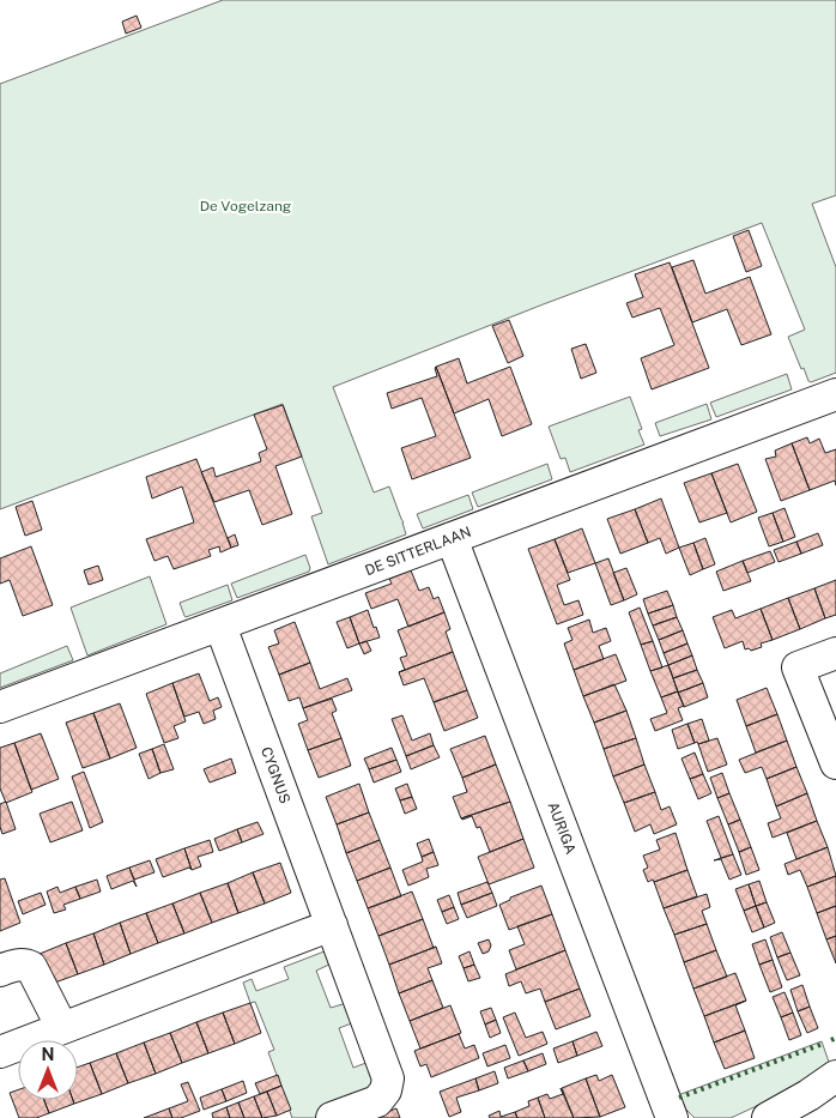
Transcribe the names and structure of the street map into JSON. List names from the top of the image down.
{
  "streets": {
    "street": ["DE SITTERLAAN", "CYGNUS", "AURIGA"]
  },
  "crossings": [
    ["DE SITTERLAAN", "CYGNUS"],
    ["DE SITTERLAAN", "AURIGA"]
  ],
  "parks": ["De Vogelzang"],
  "north": "top"
}
